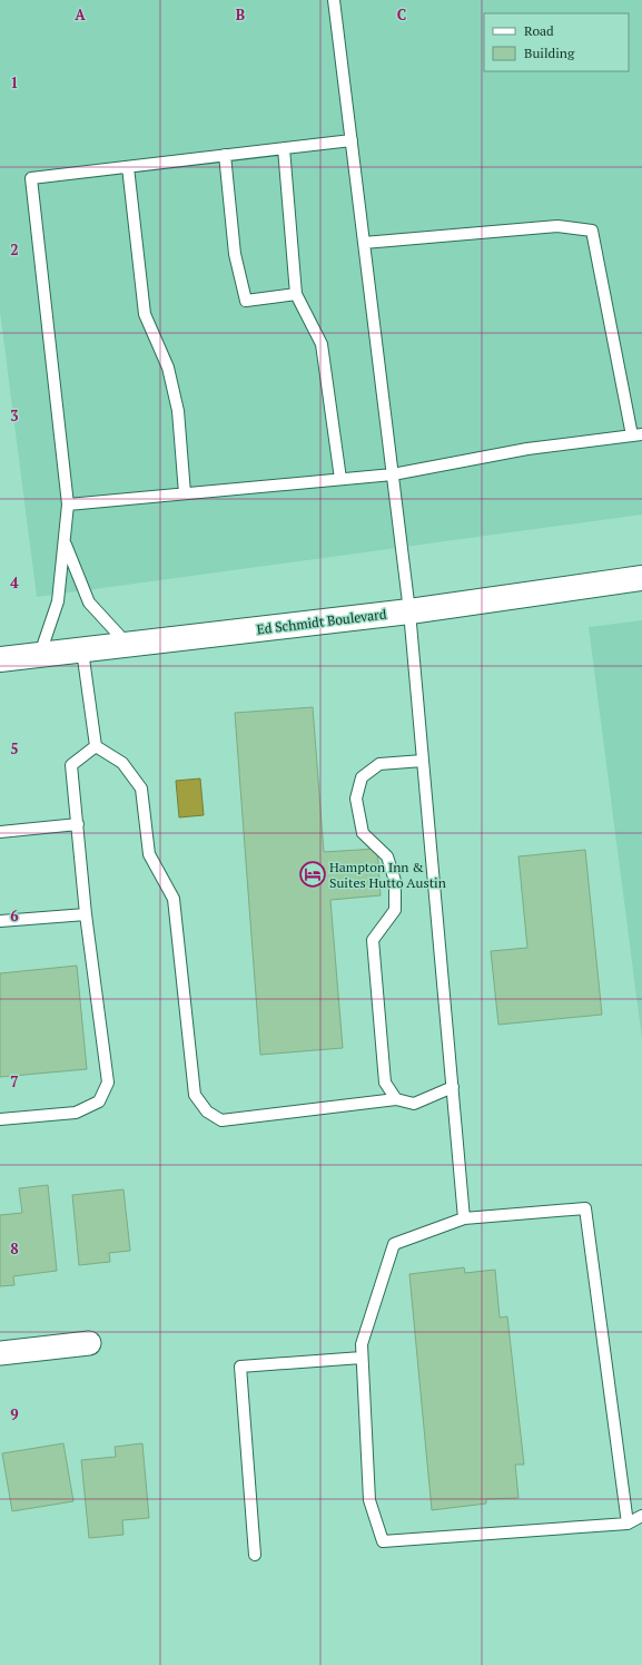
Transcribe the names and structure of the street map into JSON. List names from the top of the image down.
{
  "streets": {
    "street": ["Ed Schmidt Boulevard"]
  },
  "places": {
    "hotel": ["Hampton Inn & Suites Hutto Austin"]
  },
  "legend": ["Road", "Building"],
  "grid": {
    "columns": ["A", "B", "C"],
    "rows": [
      "1",
      "2",
      "3",
      "4",
      "5",
      "6",
      "7",
      "8",
      "9"
    ]
  }
}
